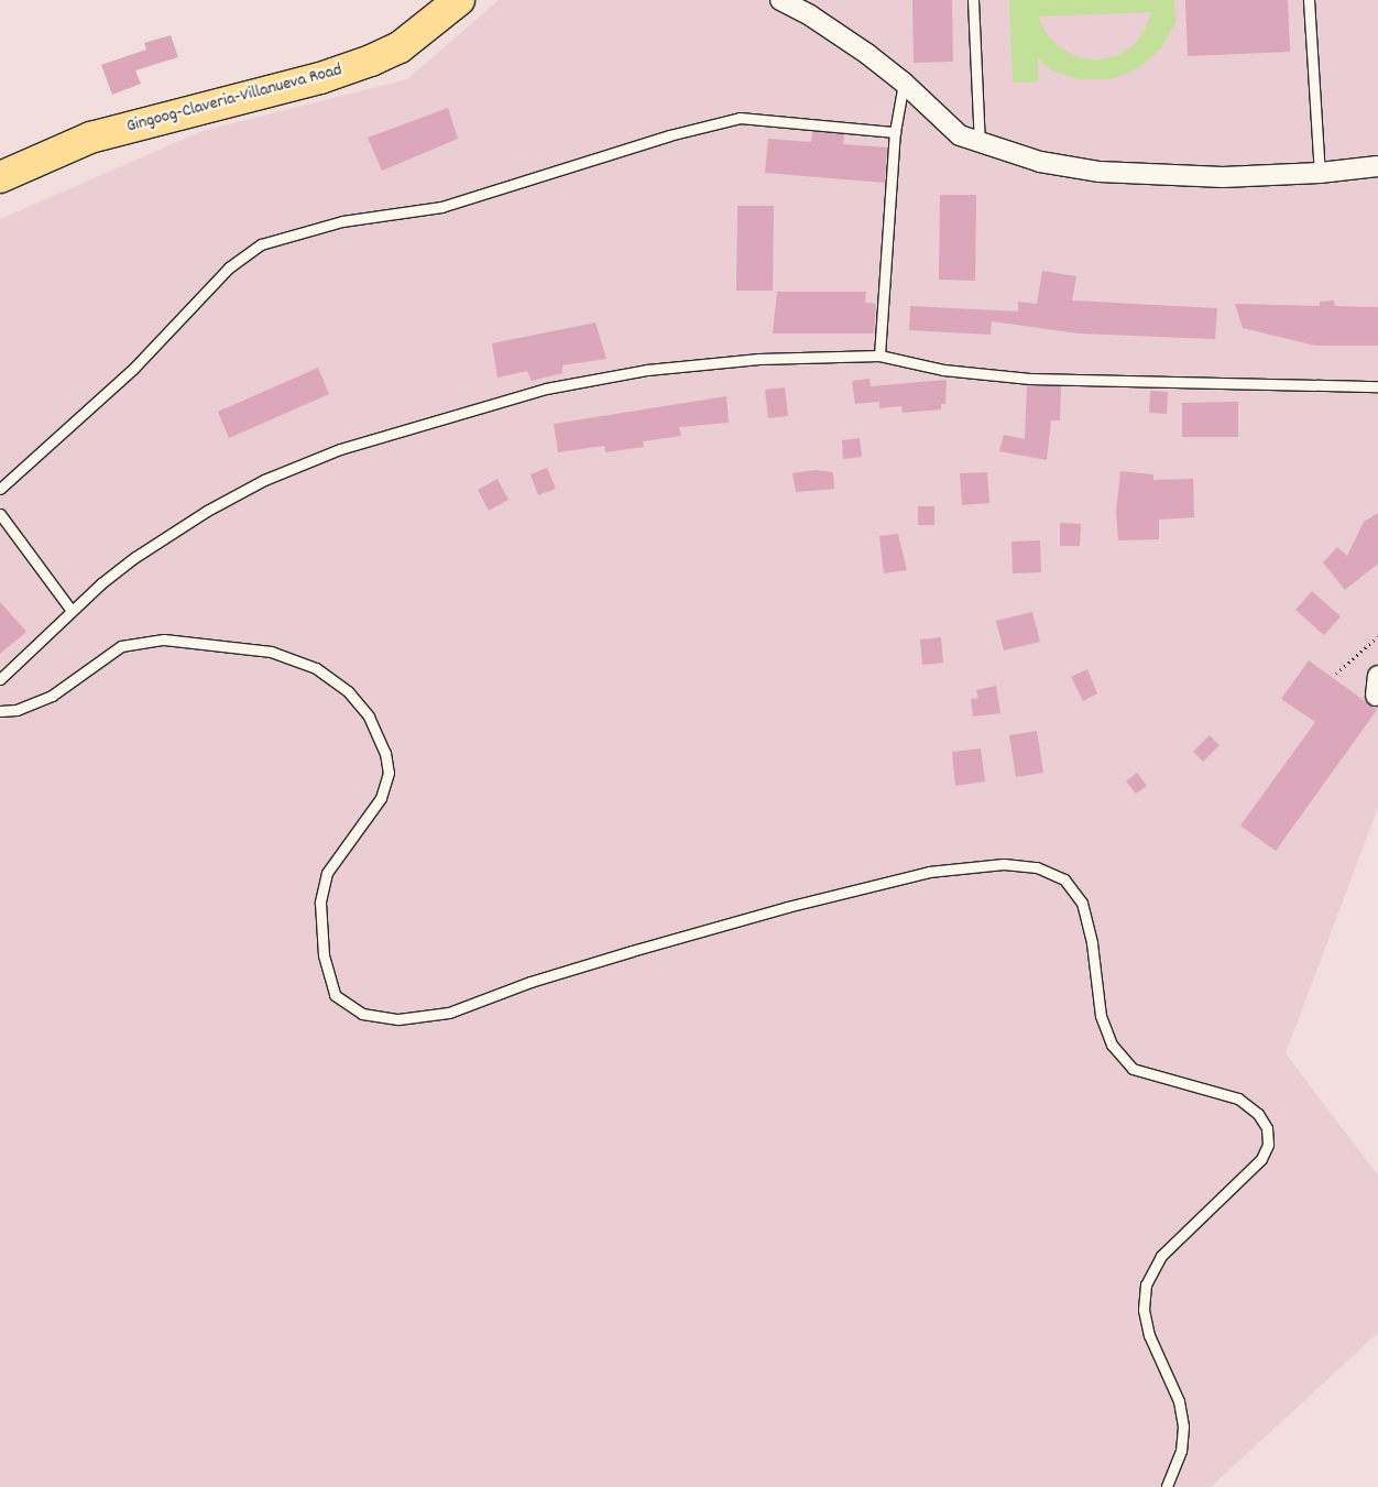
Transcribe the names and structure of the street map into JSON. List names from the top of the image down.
{
  "streets": {
    "main road": ["Gingoog-Claveria-Villanueva Road"]
  }
}
